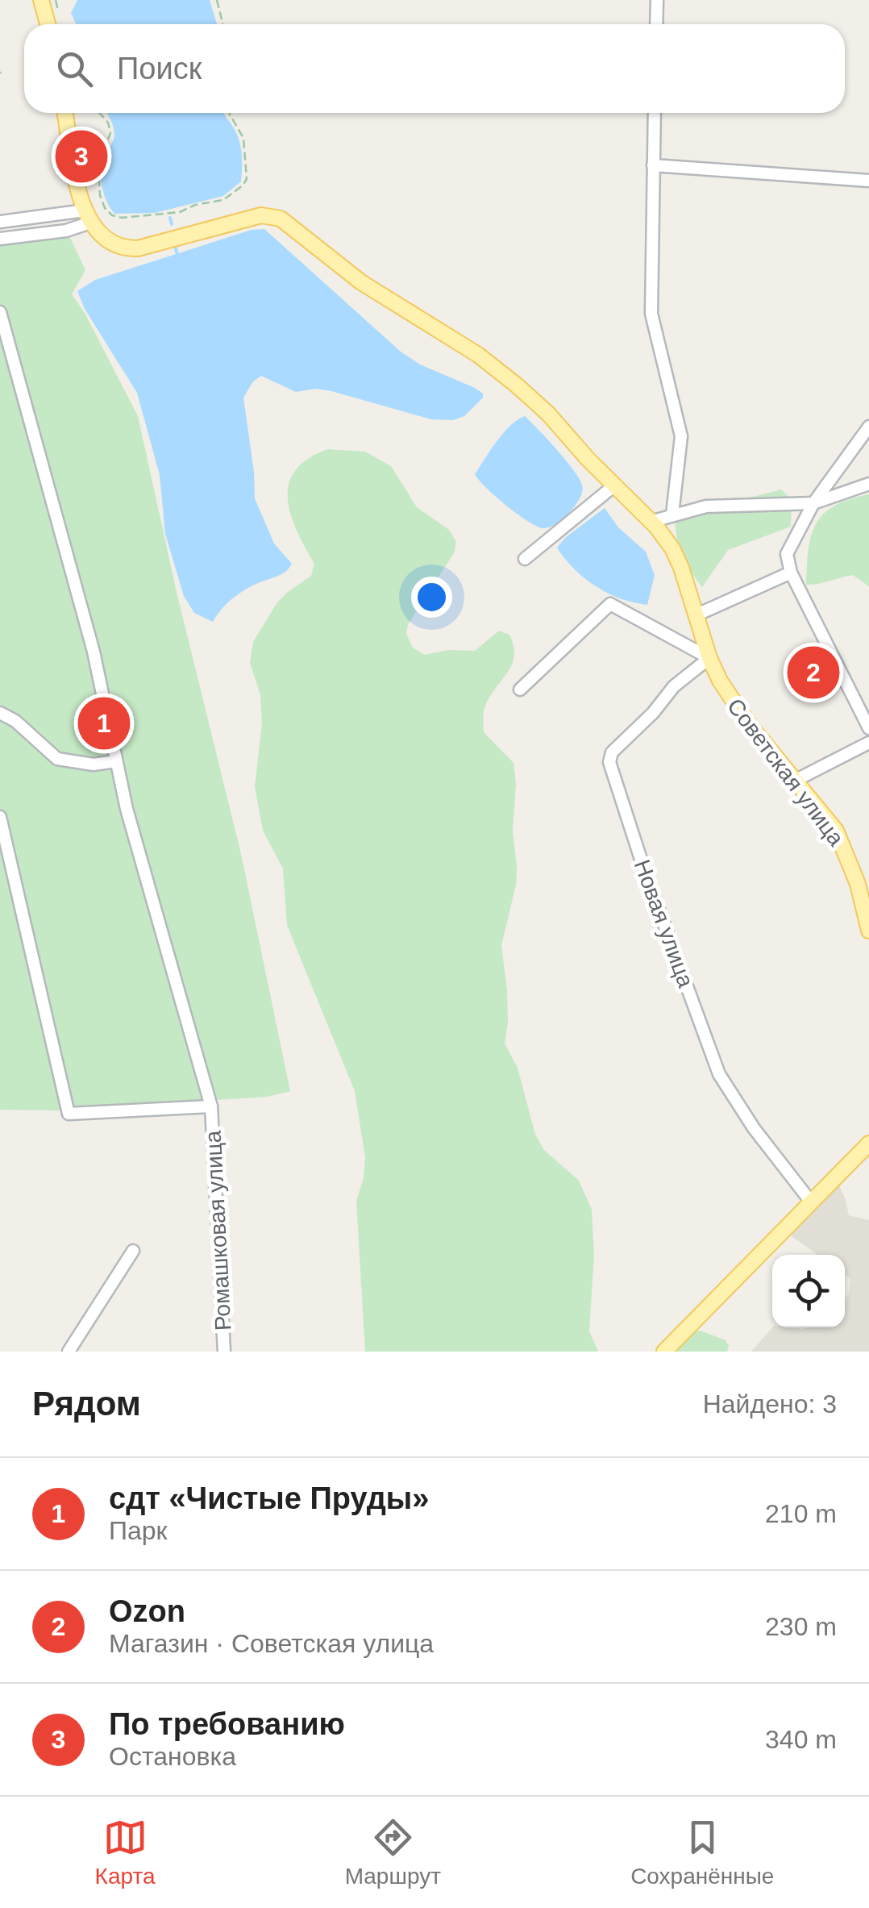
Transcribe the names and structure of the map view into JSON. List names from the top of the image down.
{
  "streets": {
    "main road": ["Советская улица"],
    "street": ["Новая улица", "Ромашковая улица"]
  },
  "crossings": [
    ["Советская улица", "Новая улица"]
  ],
  "page": {
    "search": "Поиск",
    "pins": ["3", "2", "1"],
    "heading": ["Рядом", "Найдено: 3"],
    "list": [
      {
        "mark": "1",
        "name": "сдт «Чистые Пруды»",
        "note": "Парк",
        "value": "210 m"
      },
      {
        "mark": "2",
        "name": "Ozon",
        "note": "Магазин · Советская улица",
        "value": "230 m"
      },
      {
        "mark": "3",
        "name": "По требованию",
        "note": "Остановка",
        "value": "340 m"
      }
    ],
    "nav": ["Карта", "Маршрут", "Сохранённые"]
  }
}
